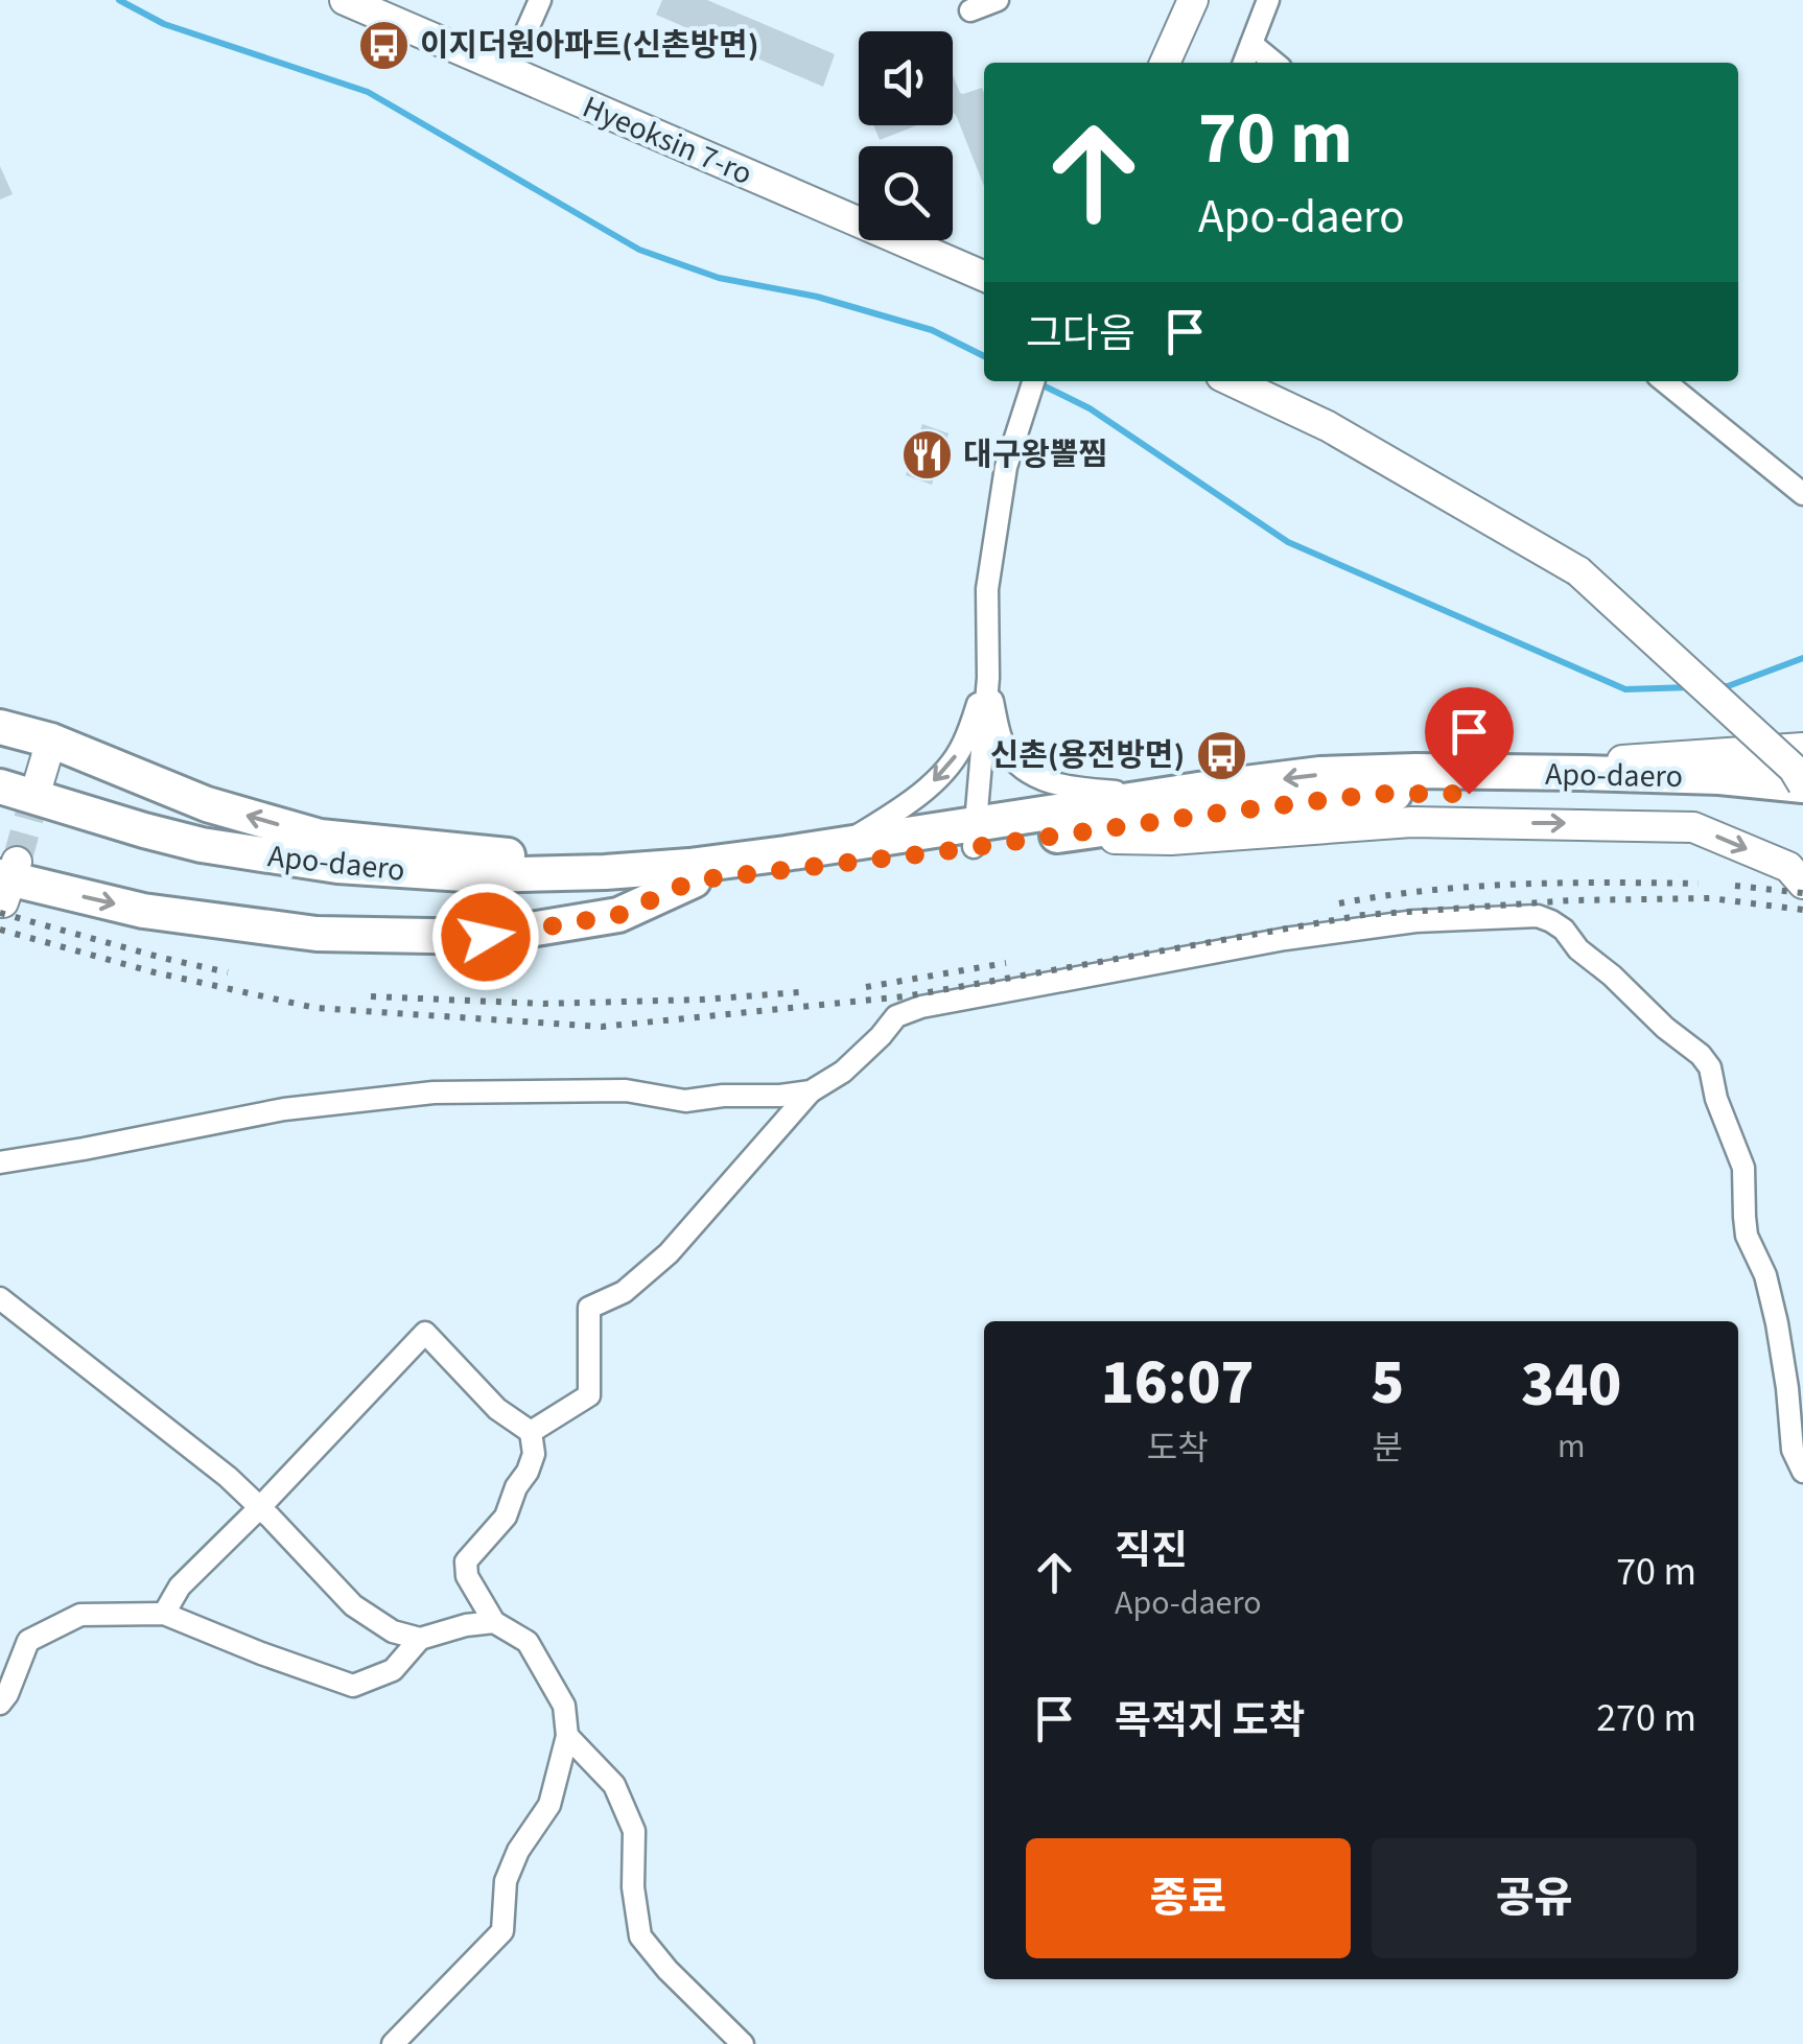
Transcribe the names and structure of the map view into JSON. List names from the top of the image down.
{
  "streets": {
    "main road": ["Apo-daero"],
    "street": ["Hyeoksin 7-ro"]
  },
  "places": {
    "bus stop": ["이지더원아파트(신촌방면)", "신촌(용전방면)"],
    "restaurant": ["대구왕뽈찜"]
  },
  "page": {
    "turn": ["70 m", "Apo-daero"],
    "then": "그다음",
    "eta": [
      "16:07",
      "도착",
      "5",
      "분",
      "340",
      "m"
    ],
    "list": [
      {
        "name": "직진",
        "note": "Apo-daero",
        "value": "70 m"
      },
      {
        "name": "목적지 도착",
        "value": "270 m"
      }
    ],
    "buttons": ["종료", "공유"]
  }
}
